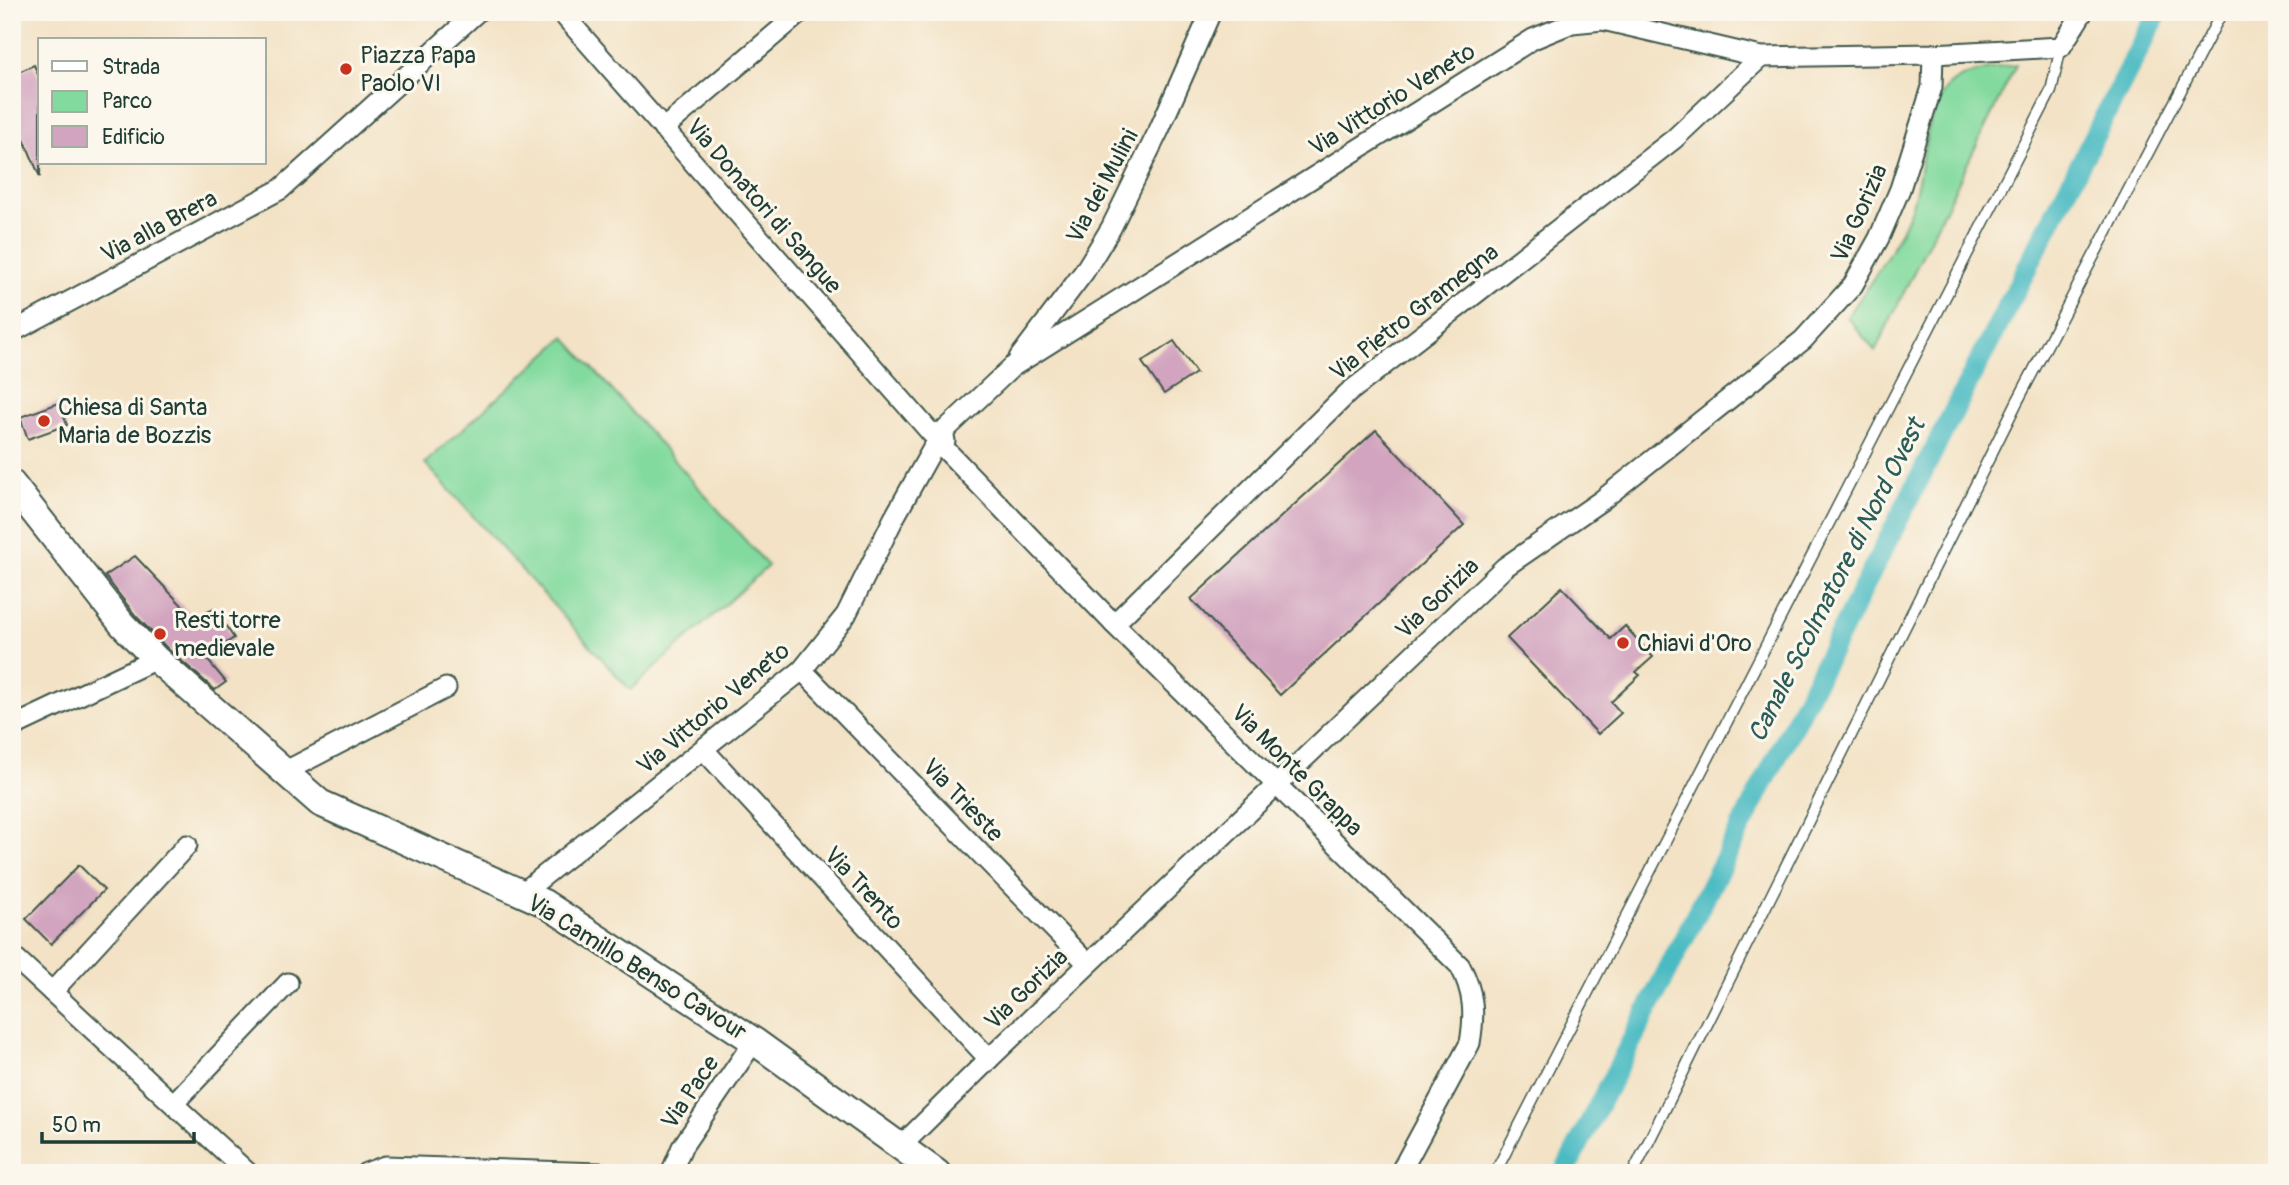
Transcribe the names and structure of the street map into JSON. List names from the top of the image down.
{
  "streets": {
    "street": [
      "Via Vittorio Veneto",
      "Via dei Mulini",
      "Via Donatori di Sangue",
      "Via Gorizia",
      "Via alla Brera",
      "Via Pietro Gramegna",
      "Via Monte Grappa",
      "Via Trieste",
      "Via Trento",
      "Via Camillo Benso Cavour",
      "Via Pace"
    ]
  },
  "crossings": [
    ["Via Vittorio Veneto", "Via dei Mulini"],
    ["Via Vittorio Veneto", "Via Donatori di Sangue"],
    ["Via Vittorio Veneto", "Via Gorizia"],
    ["Via Vittorio Veneto", "Via Pietro Gramegna"],
    ["Via Vittorio Veneto", "Via Monte Grappa"],
    ["Via Vittorio Veneto", "Via Trieste"],
    ["Via Vittorio Veneto", "Via Trento"],
    ["Via Vittorio Veneto", "Via Camillo Benso Cavour"],
    ["Via Donatori di Sangue", "Via Monte Grappa"],
    ["Via Gorizia", "Via Monte Grappa"],
    ["Via Gorizia", "Via Trieste"],
    ["Via Gorizia", "Via Trento"],
    ["Via Gorizia", "Via Camillo Benso Cavour"],
    ["Via Pietro Gramegna", "Via Monte Grappa"],
    ["Via Camillo Benso Cavour", "Via Pace"]
  ],
  "water": ["Canale Scolmatore di Nord Ovest"],
  "places": [
    "Piazza Papa Paolo VI",
    "Chiesa di Santa Maria de Bozzis",
    "Resti torre medievale",
    "Chiavi d'Oro"
  ],
  "legend": ["Strada", "Parco", "Edificio"],
  "scale_bar": "50 m"
}
